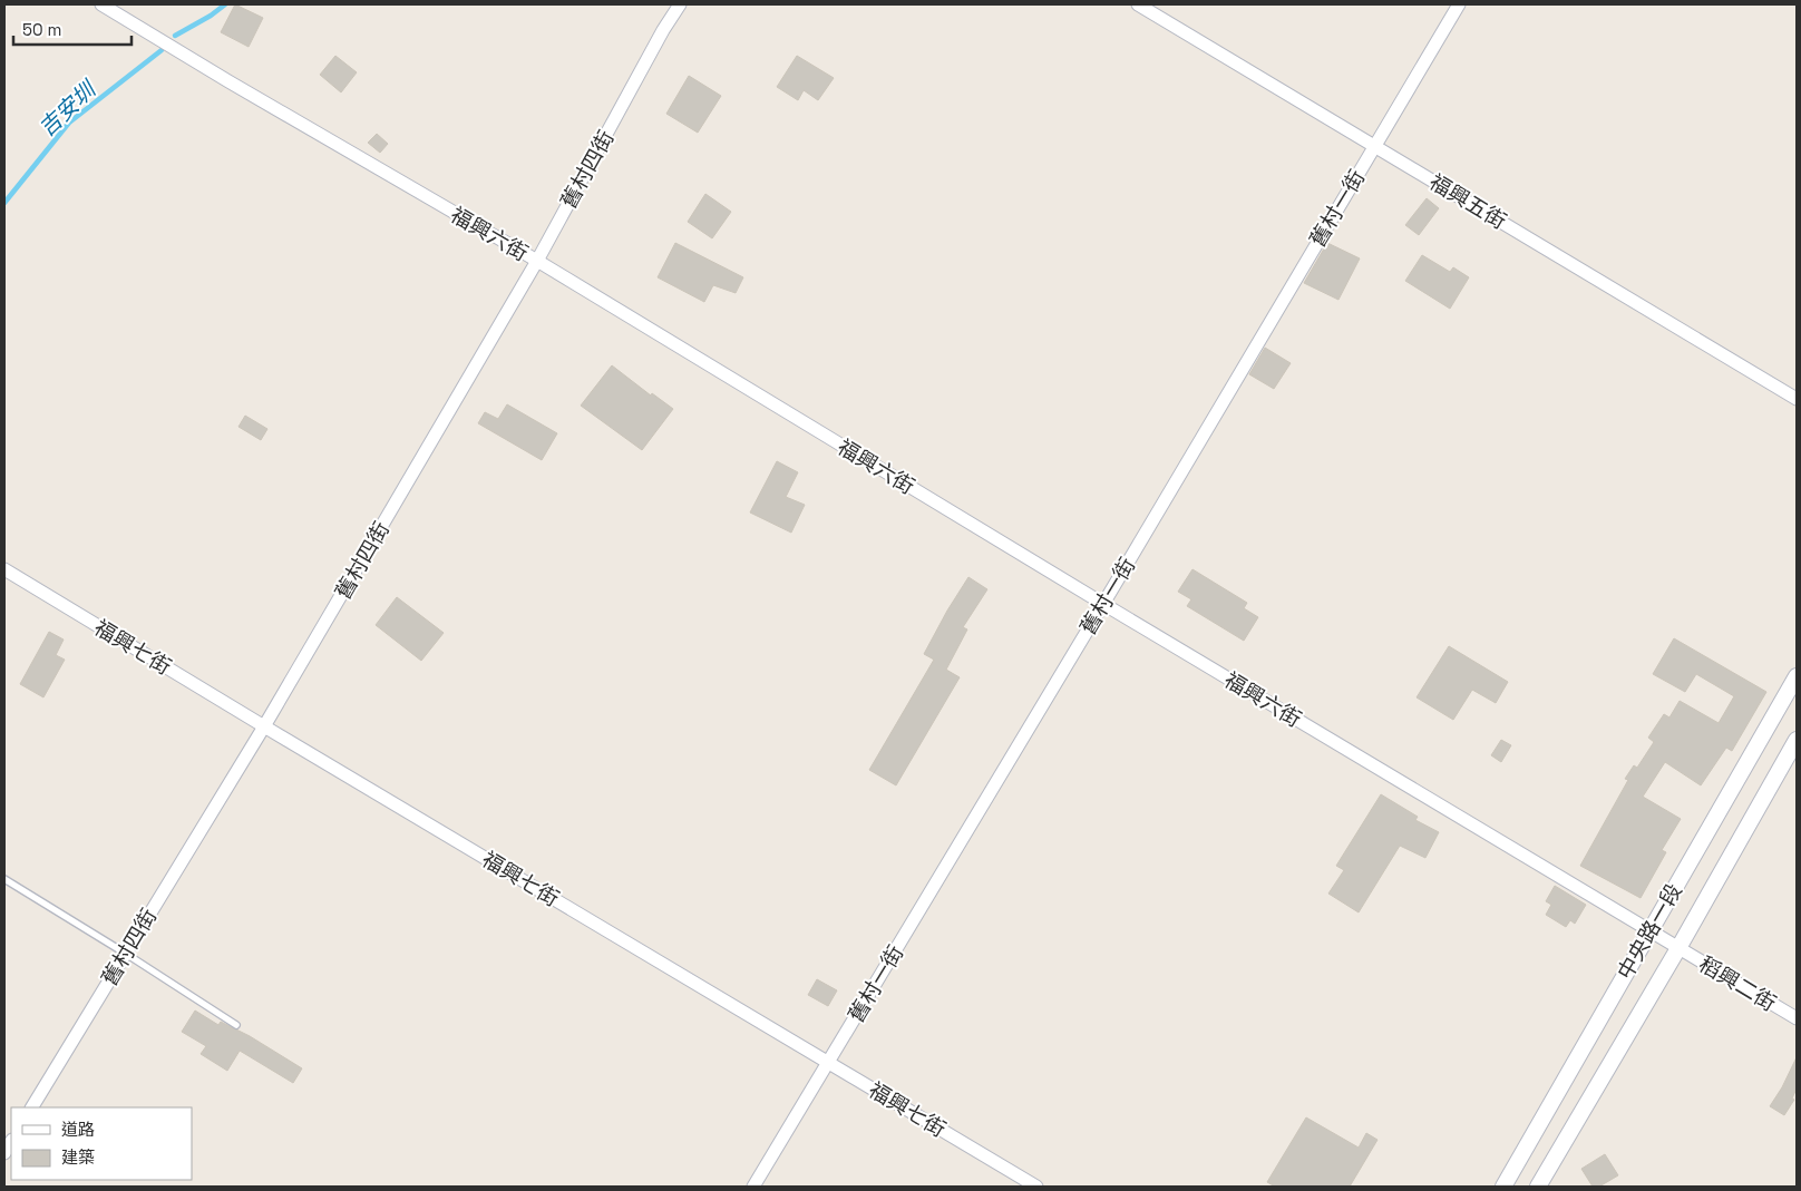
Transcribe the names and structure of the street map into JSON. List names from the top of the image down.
{
  "streets": {
    "street": [
      "舊村四街",
      "福興五街",
      "舊村一街",
      "福興六街",
      "福興七街",
      "中央路一段",
      "稻興二街"
    ]
  },
  "crossings": [
    ["舊村四街", "福興六街"],
    ["舊村四街", "福興七街"],
    ["福興五街", "舊村一街"],
    ["舊村一街", "福興六街"],
    ["舊村一街", "福興七街"],
    ["福興六街", "中央路一段"],
    ["福興六街", "稻興二街"],
    ["中央路一段", "稻興二街"]
  ],
  "water": ["吉安圳"],
  "legend": ["道路", "建築"],
  "scale_bar": "50 m"
}
